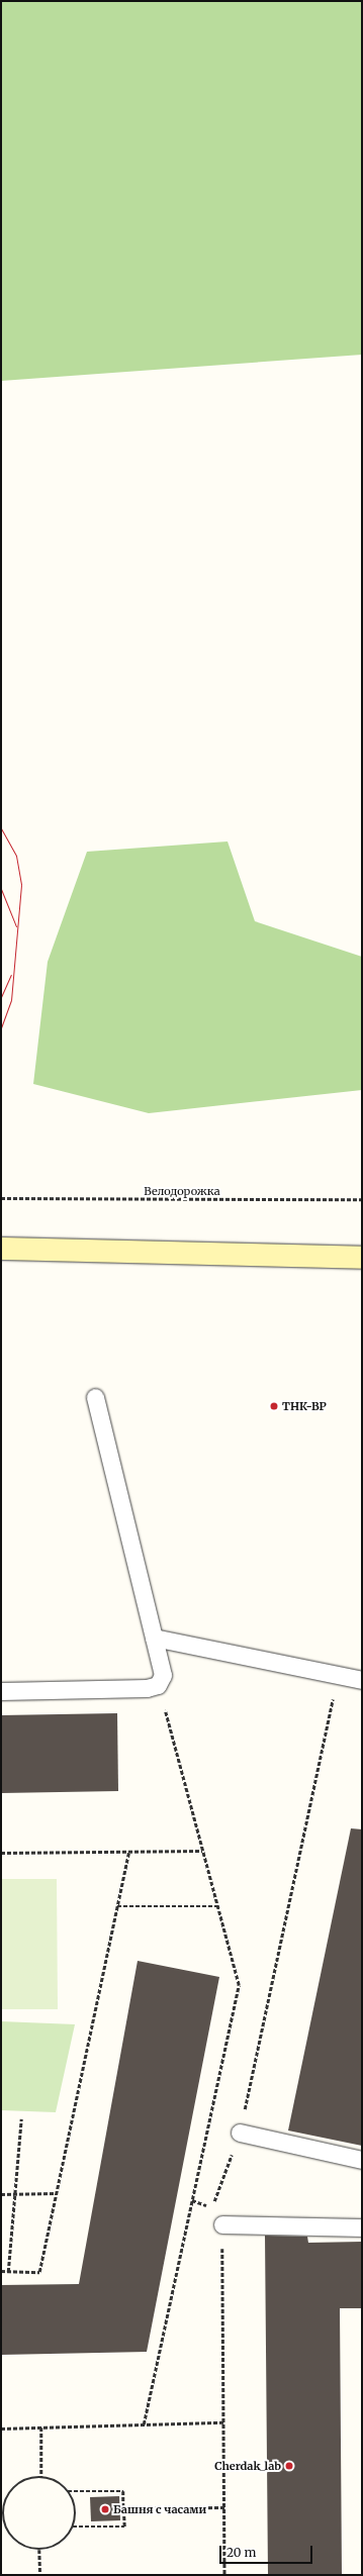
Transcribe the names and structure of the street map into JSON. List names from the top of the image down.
{
  "streets": {
    "path": ["Велодорожка"]
  },
  "places": ["ТНК-ВР", "Cherdak_lab", "Башня с часами"],
  "scale_bar": "20 m"
}
